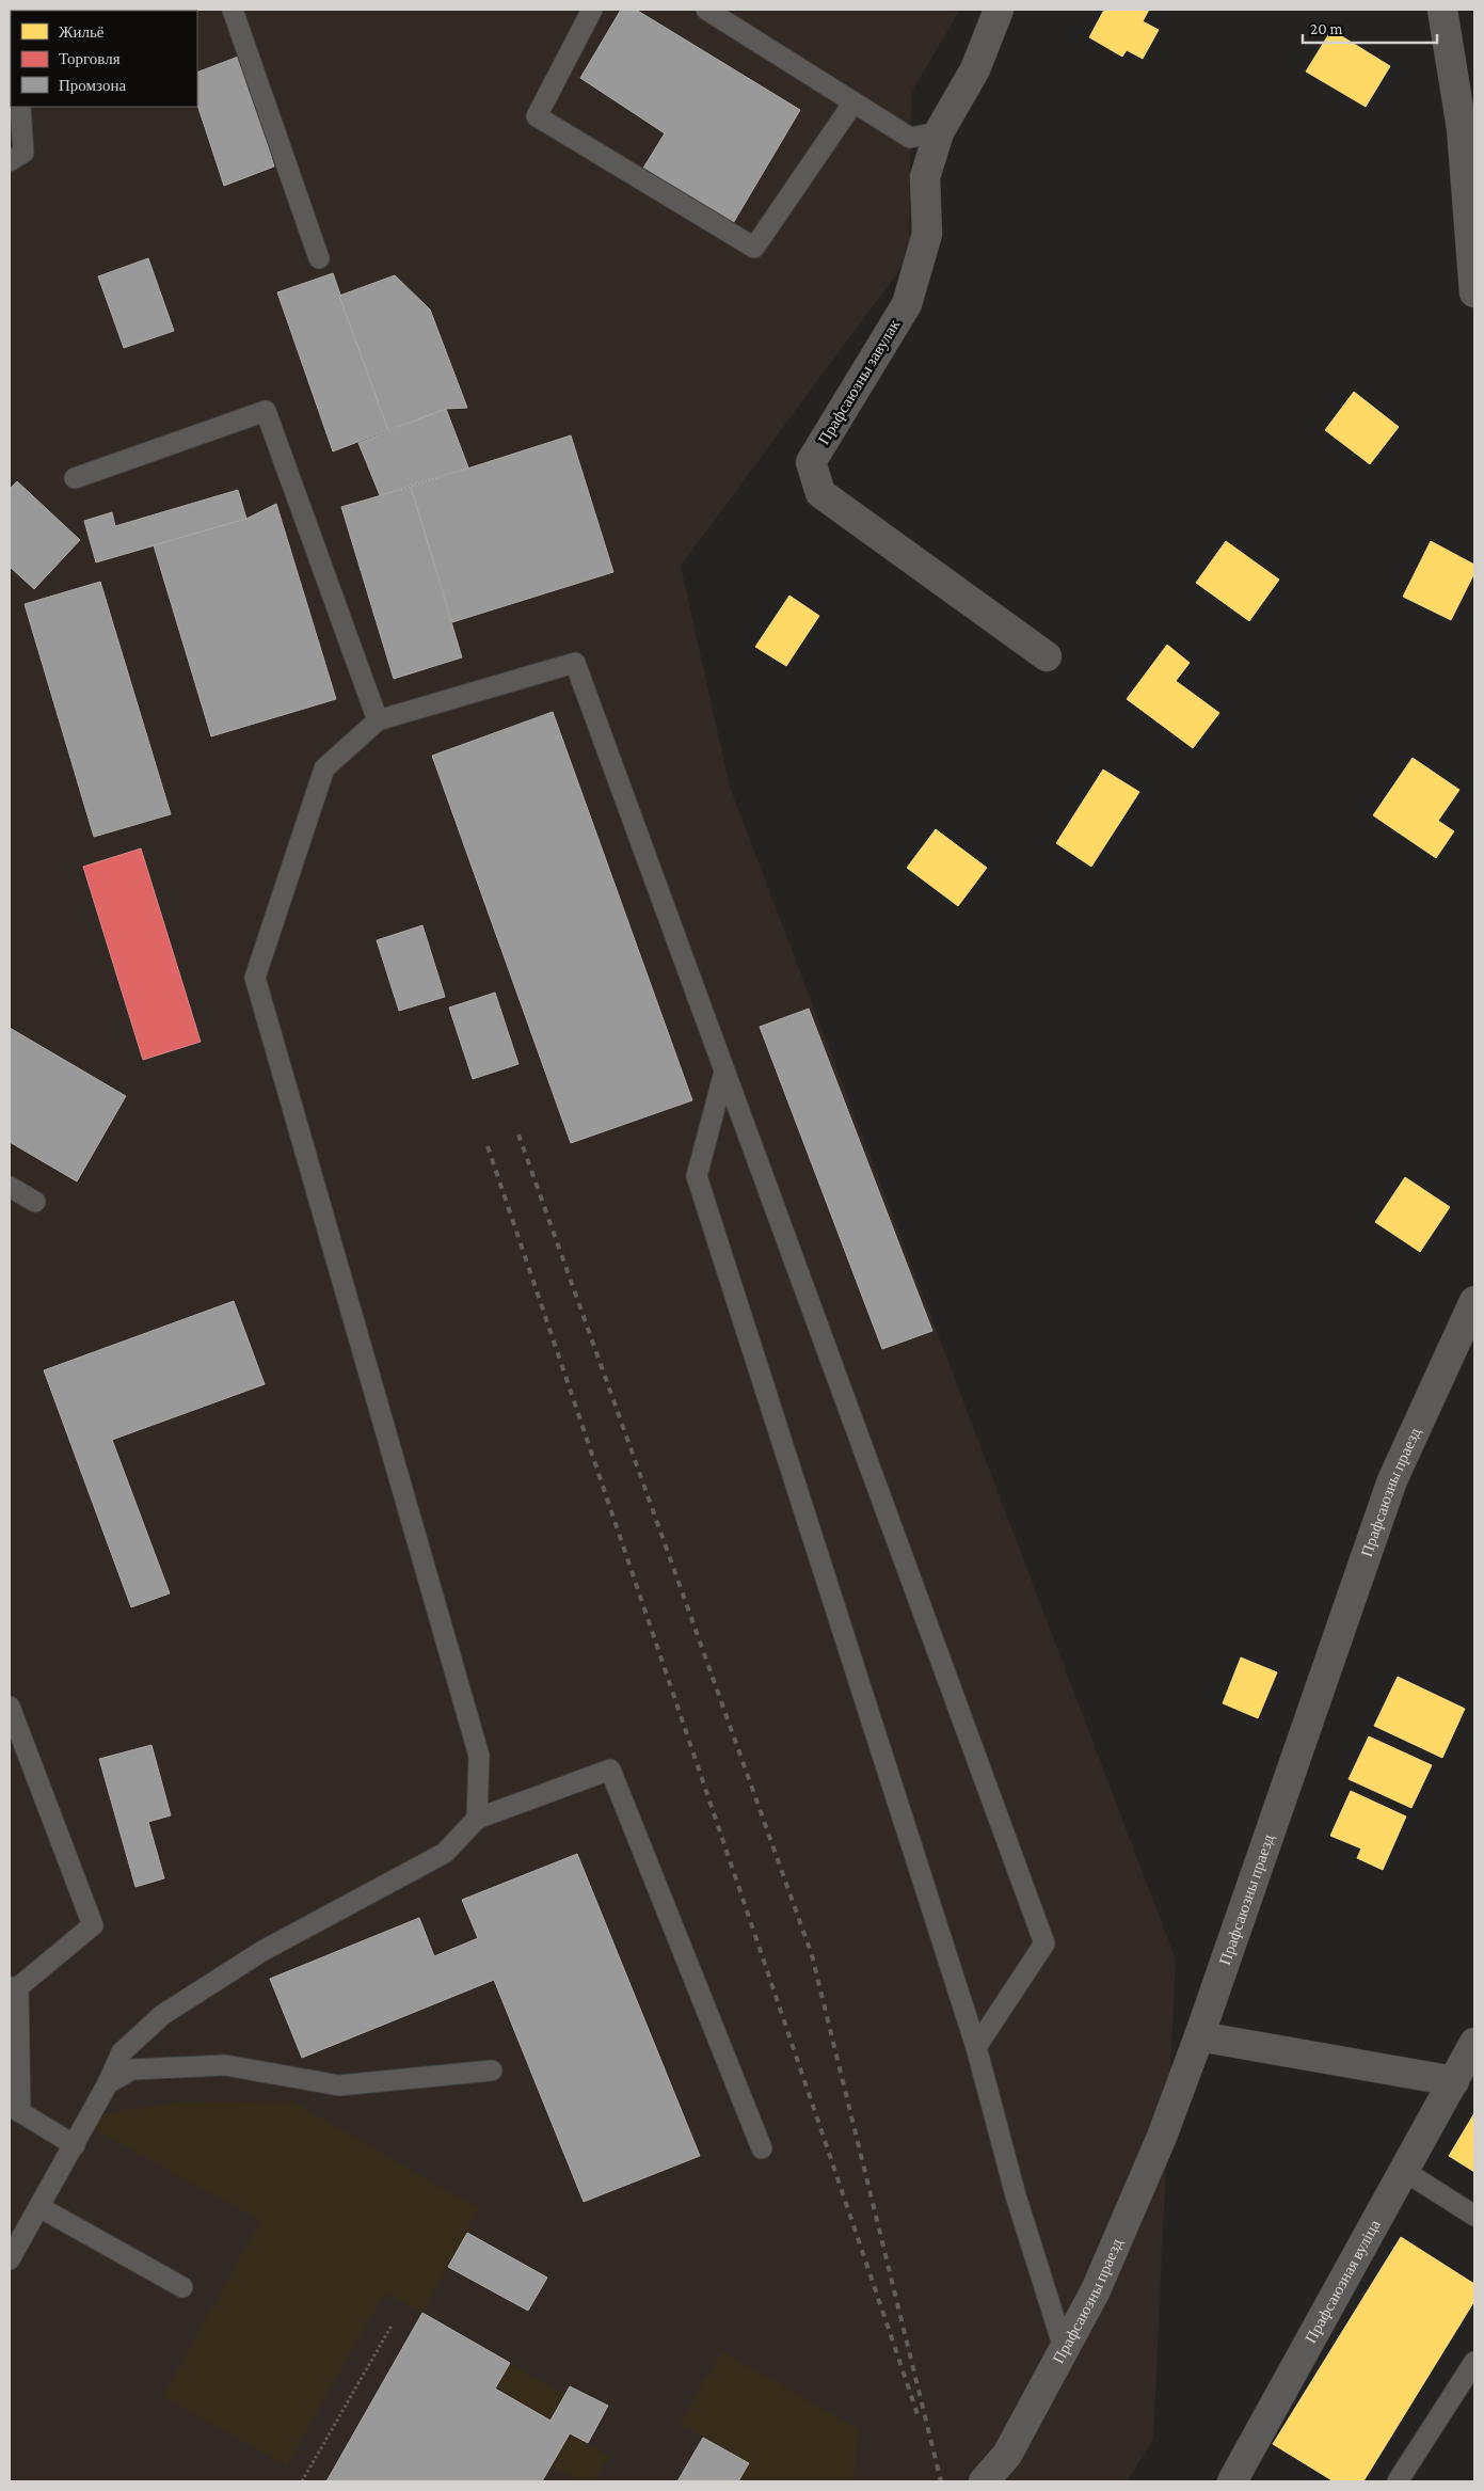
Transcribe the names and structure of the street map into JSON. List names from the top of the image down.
{
  "streets": {
    "street": ["Прафсаюзны завулак", "Прафсаюзны праезд", "Прафсаюзная вуліца"]
  },
  "legend": ["Жильё", "Торговля", "Промзона"],
  "scale_bar": "20 m"
}
